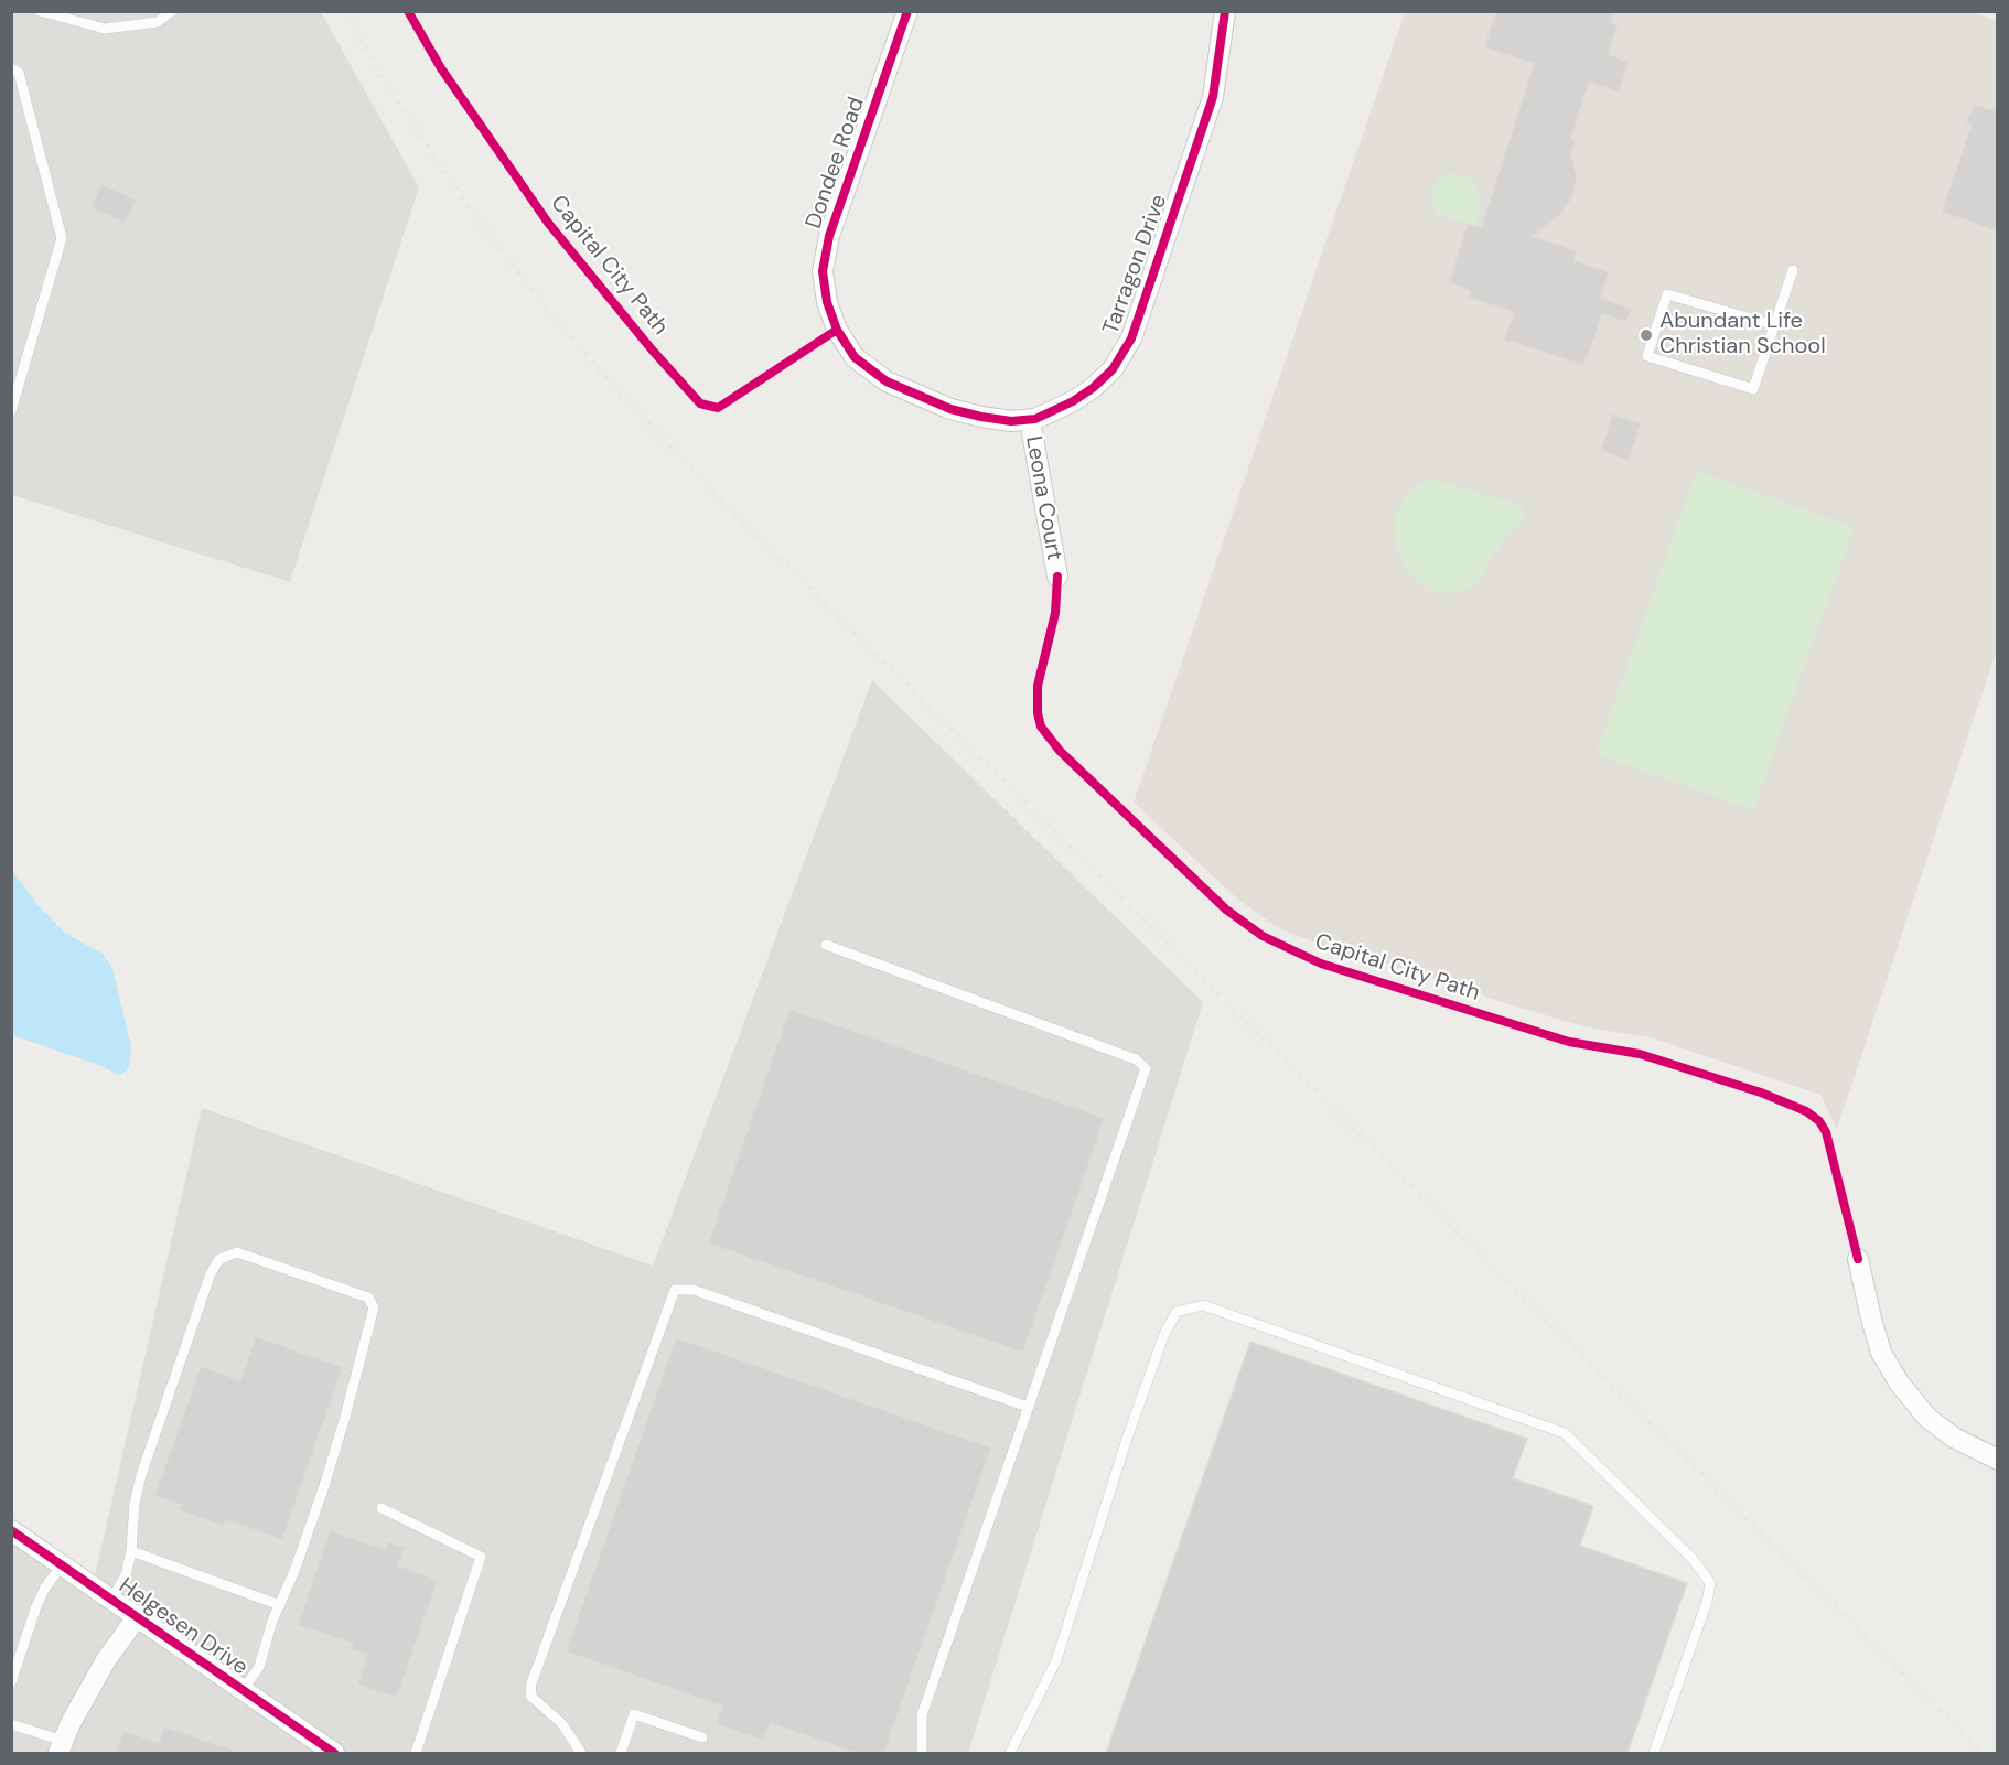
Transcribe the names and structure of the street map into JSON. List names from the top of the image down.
{
  "streets": {
    "street": [
      "Dondee Road",
      "Tarragon Drive",
      "Leona Court",
      "Helgesen Drive"
    ],
    "cycle path": ["Capital City Path"]
  },
  "crossings": [
    ["Dondee Road", "Tarragon Drive"],
    ["Tarragon Drive", "Leona Court"]
  ],
  "places": ["Abundant Life Christian School"]
}
